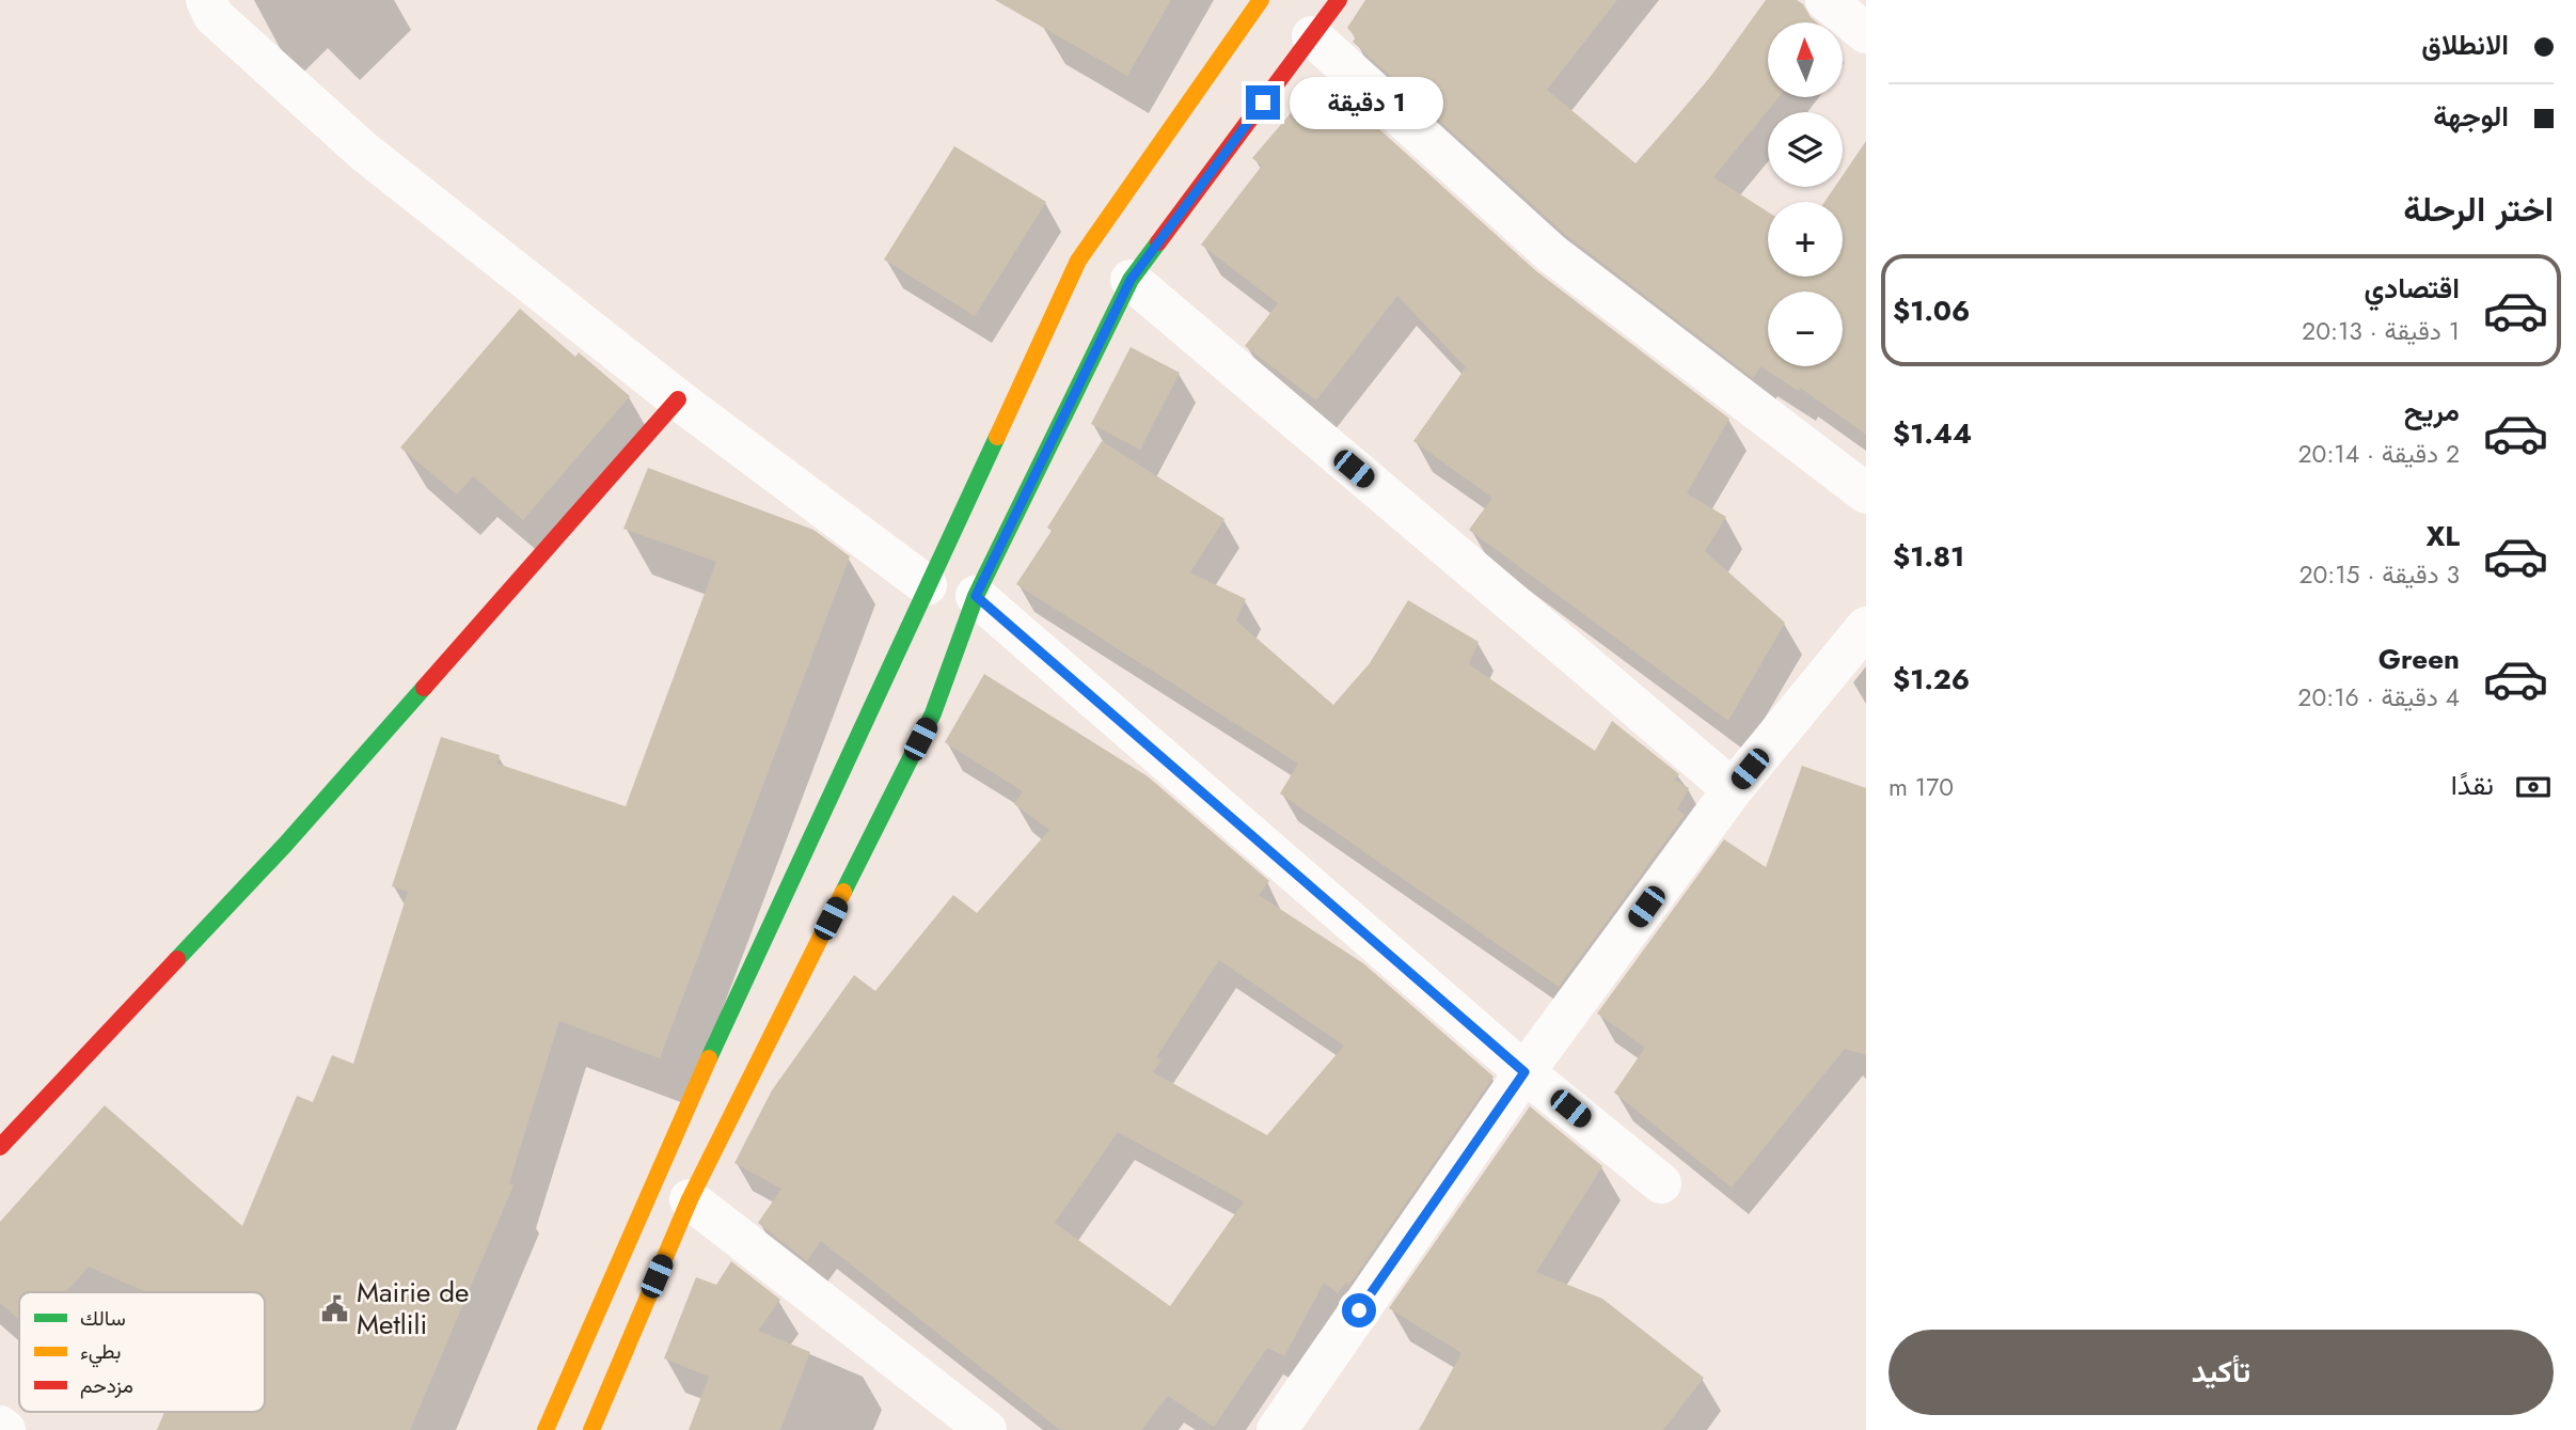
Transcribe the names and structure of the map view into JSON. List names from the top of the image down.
{
  "places": {
    "public building": ["Mairie de Metlili"]
  },
  "legend": ["سالك", "بطيء", "مزدحم"],
  "north": "top",
  "page": {
    "banner": ["الانطلاق", "الوجهة"],
    "map_buttons": ["+", "−"],
    "bubble": "1 دقيقة",
    "heading": "اختر الرحلة",
    "list": [
      {
        "name": "اقتصادي",
        "note": "1 دقيقة · 20:13",
        "value": "$1.06"
      },
      {
        "name": "مريح",
        "note": "2 دقيقة · 20:14",
        "value": "$1.44"
      },
      {
        "name": "XL",
        "note": "3 دقيقة · 20:15",
        "value": "$1.81"
      },
      {
        "name": "Green",
        "note": "4 دقيقة · 20:16",
        "value": "$1.26"
      }
    ],
    "pay": ["نقدًا", "170 m"],
    "buttons": "تأكيد"
  }
}
